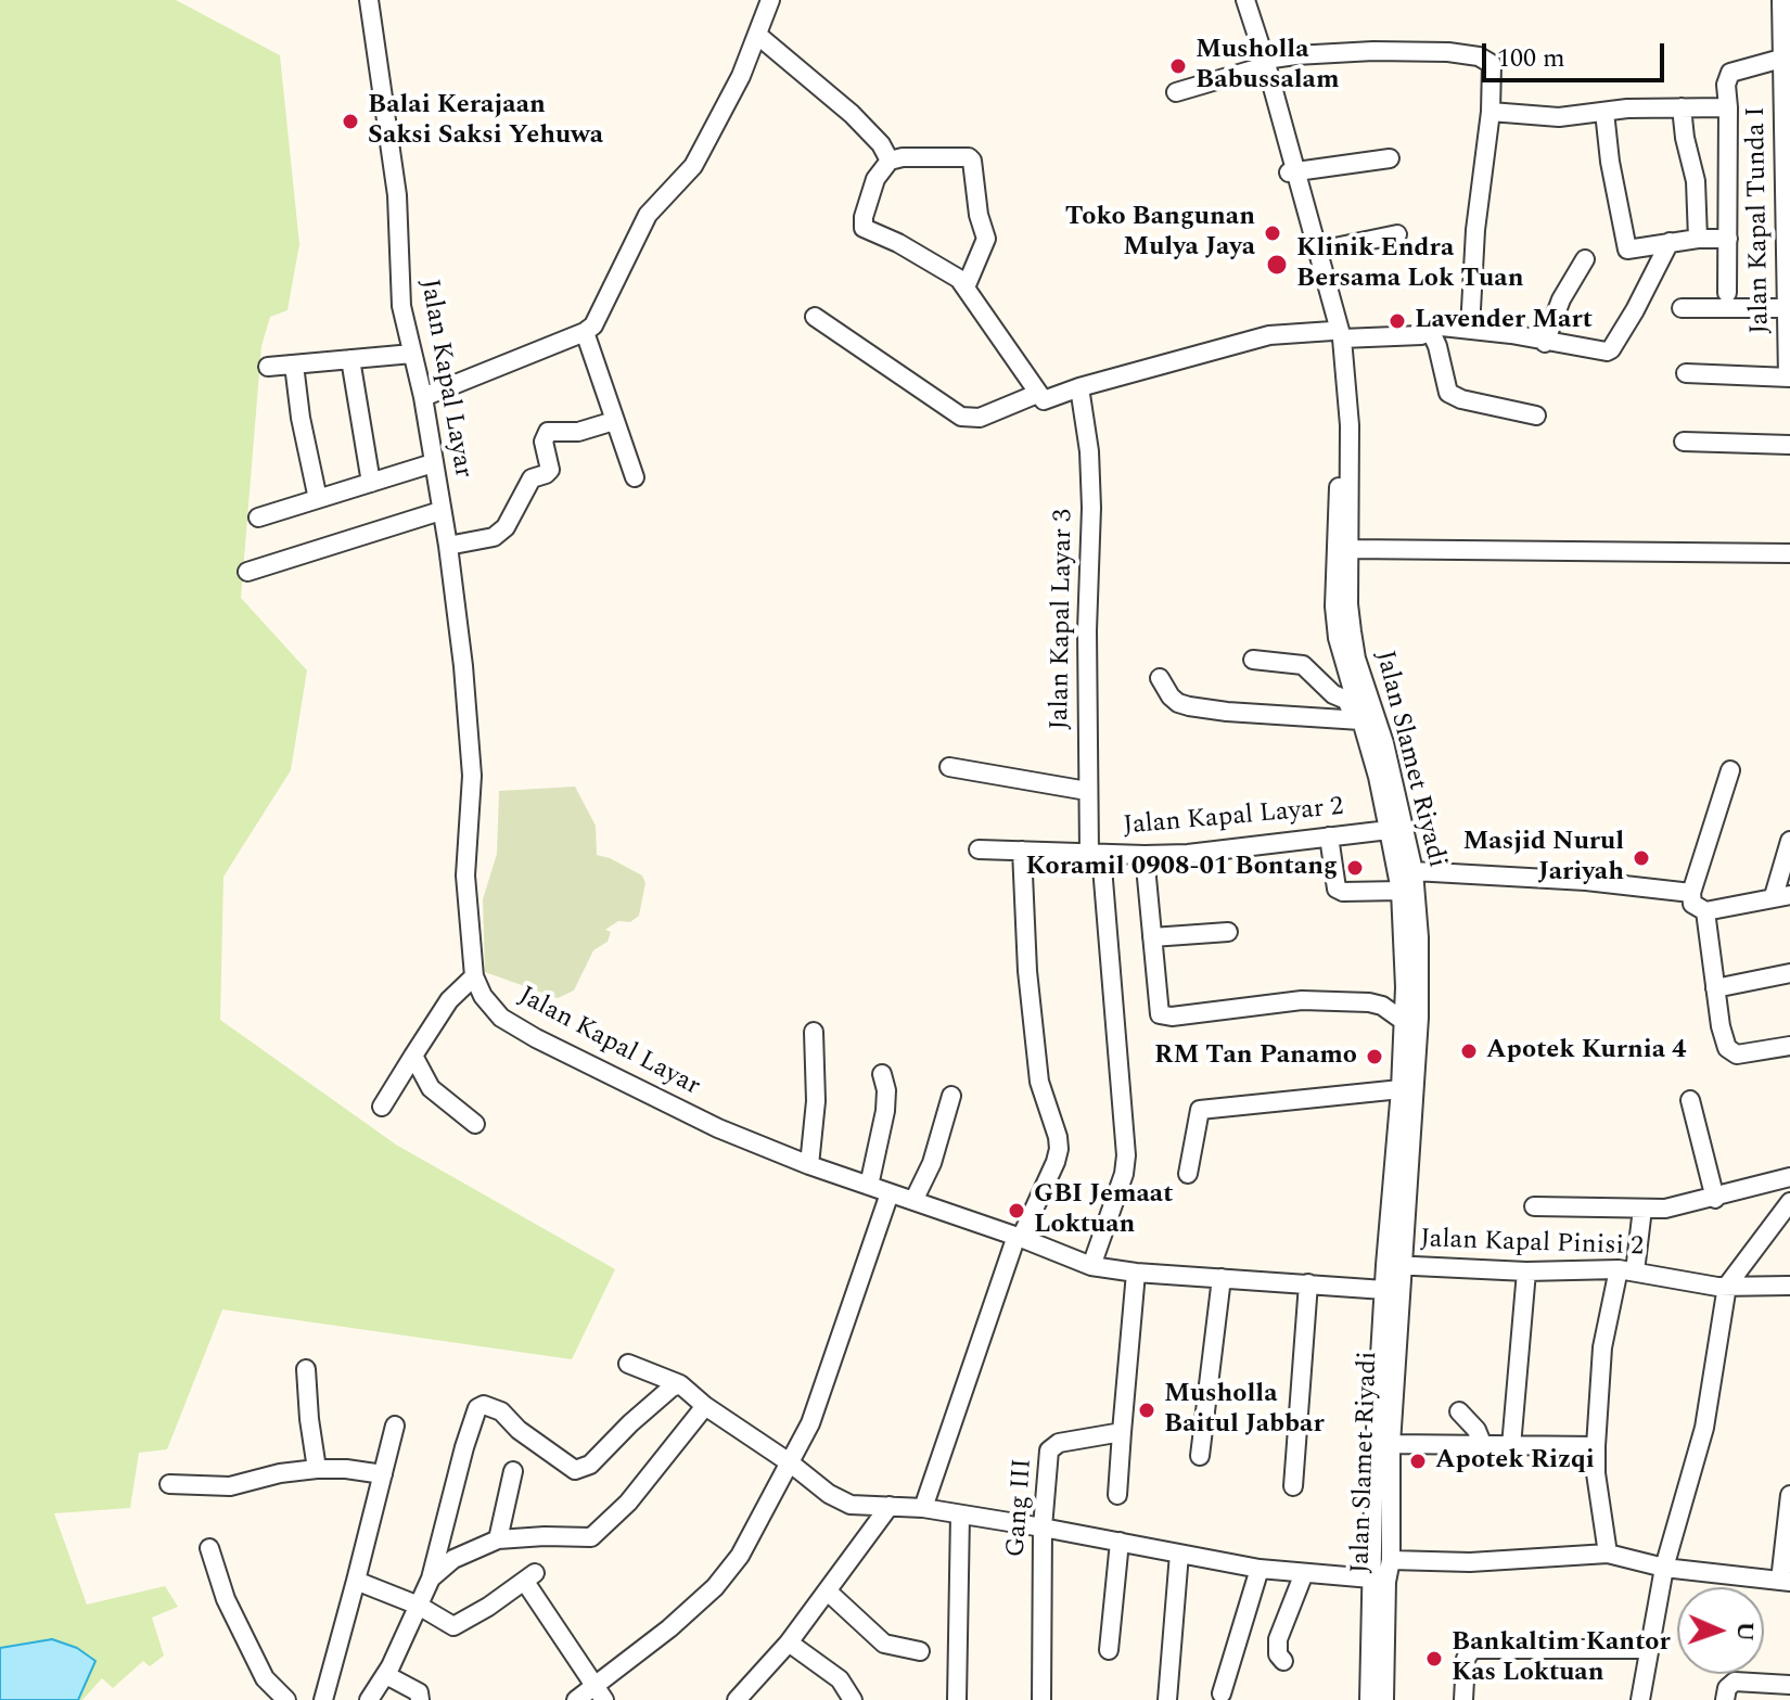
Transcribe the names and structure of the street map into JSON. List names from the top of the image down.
{
  "streets": {
    "street": [
      "Jalan Kapal Tunda I",
      "Jalan Kapal Layar",
      "Jalan Kapal Layar 3",
      "Jalan Slamet Riyadi",
      "Jalan Kapal Layar 2",
      "Jalan Kapal Pinisi 2",
      "Gang III"
    ]
  },
  "crossings": [
    ["Jalan Kapal Layar", "Jalan Kapal Layar 3"],
    ["Jalan Kapal Layar", "Jalan Slamet Riyadi"],
    ["Jalan Kapal Layar 3", "Jalan Kapal Layar 2"],
    ["Jalan Slamet Riyadi", "Jalan Kapal Layar 2"],
    ["Jalan Slamet Riyadi", "Jalan Kapal Pinisi 2"]
  ],
  "places": [
    "Musholla Babussalam",
    "Balai Kerajaan Saksi Saksi Yehuwa",
    "Toko Bangunan Mulya Jaya",
    "Klinik Endra Bersama Lok Tuan",
    "Lavender Mart",
    "Masjid Nurul Jariyah",
    "Koramil 0908-01 Bontang",
    "Apotek Kurnia 4",
    "RM Tan Panamo",
    "GBI Jemaat Loktuan",
    "Musholla Baitul Jabbar",
    "Apotek Rizqi",
    "Bankaltim Kantor Kas Loktuan"
  ],
  "scale_bar": "100 m",
  "north": "right"
}
